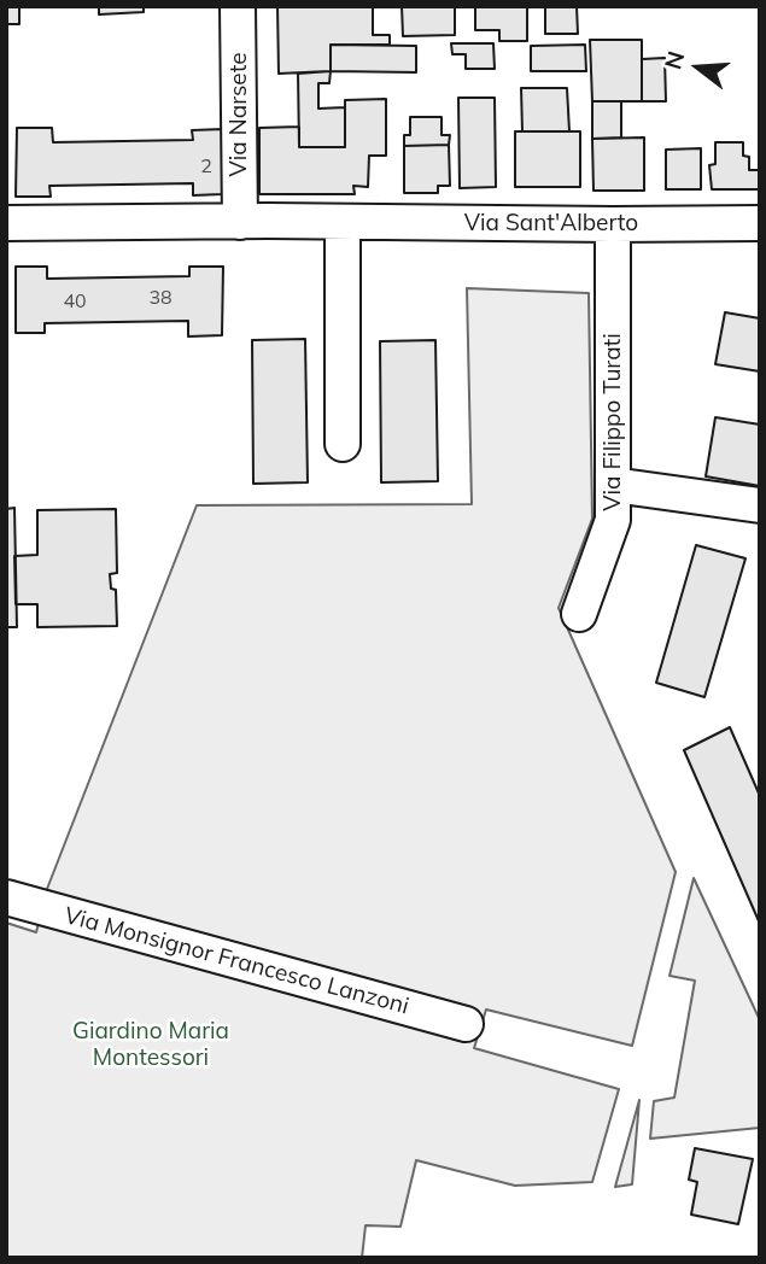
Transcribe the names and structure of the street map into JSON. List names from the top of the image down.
{
  "streets": {
    "street": [
      "Via Narsete",
      "Via Sant'Alberto",
      "Via Filippo Turati",
      "Via Monsignor Francesco Lanzoni"
    ]
  },
  "crossings": [
    ["Via Narsete", "Via Sant'Alberto"],
    ["Via Sant'Alberto", "Via Filippo Turati"]
  ],
  "parks": ["Giardino Maria Montessori"],
  "house_numbers": ["2", "38", "40"],
  "north": "left"
}
